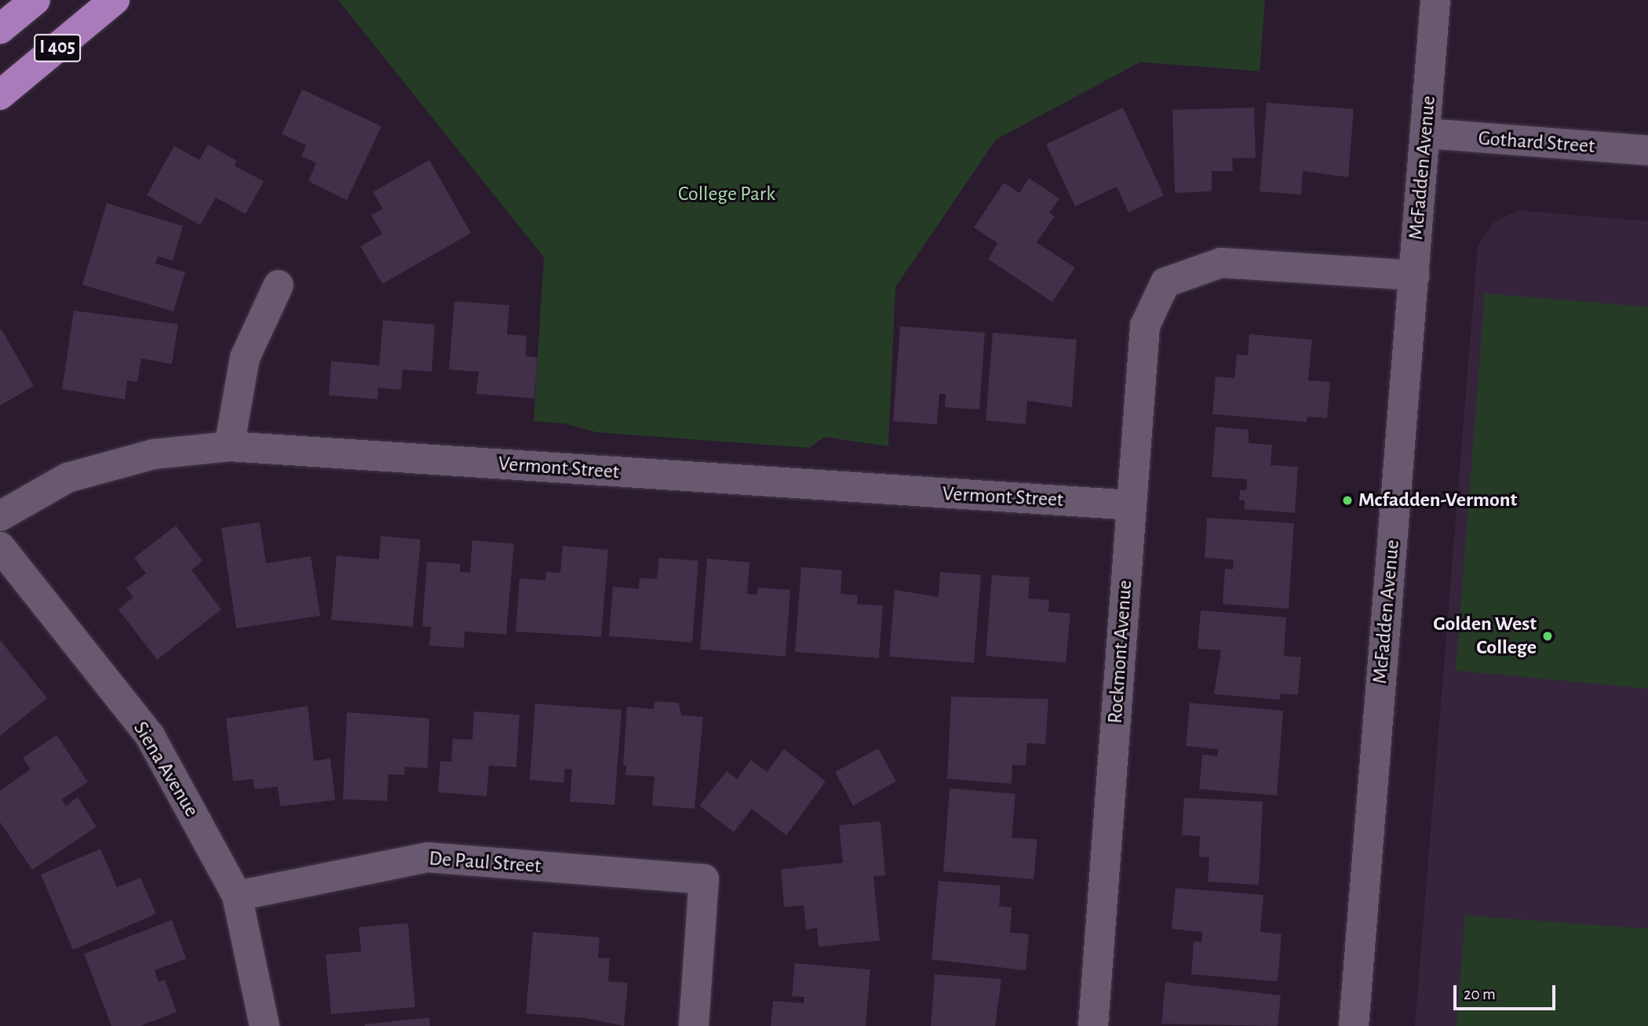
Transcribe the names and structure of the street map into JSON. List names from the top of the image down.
{
  "streets": {
    "highway": ["I 405"],
    "street": [
      "Gothard Street",
      "McFadden Avenue",
      "Vermont Street",
      "Rockmont Avenue",
      "Siena Avenue",
      "De Paul Street"
    ]
  },
  "crossings": [
    ["Gothard Street", "McFadden Avenue"],
    ["McFadden Avenue", "Rockmont Avenue"],
    ["Vermont Street", "Rockmont Avenue"],
    ["Siena Avenue", "De Paul Street"]
  ],
  "parks": ["College Park"],
  "places": ["Mcfadden-Vermont", "Golden West College"],
  "scale_bar": "20 m"
}
